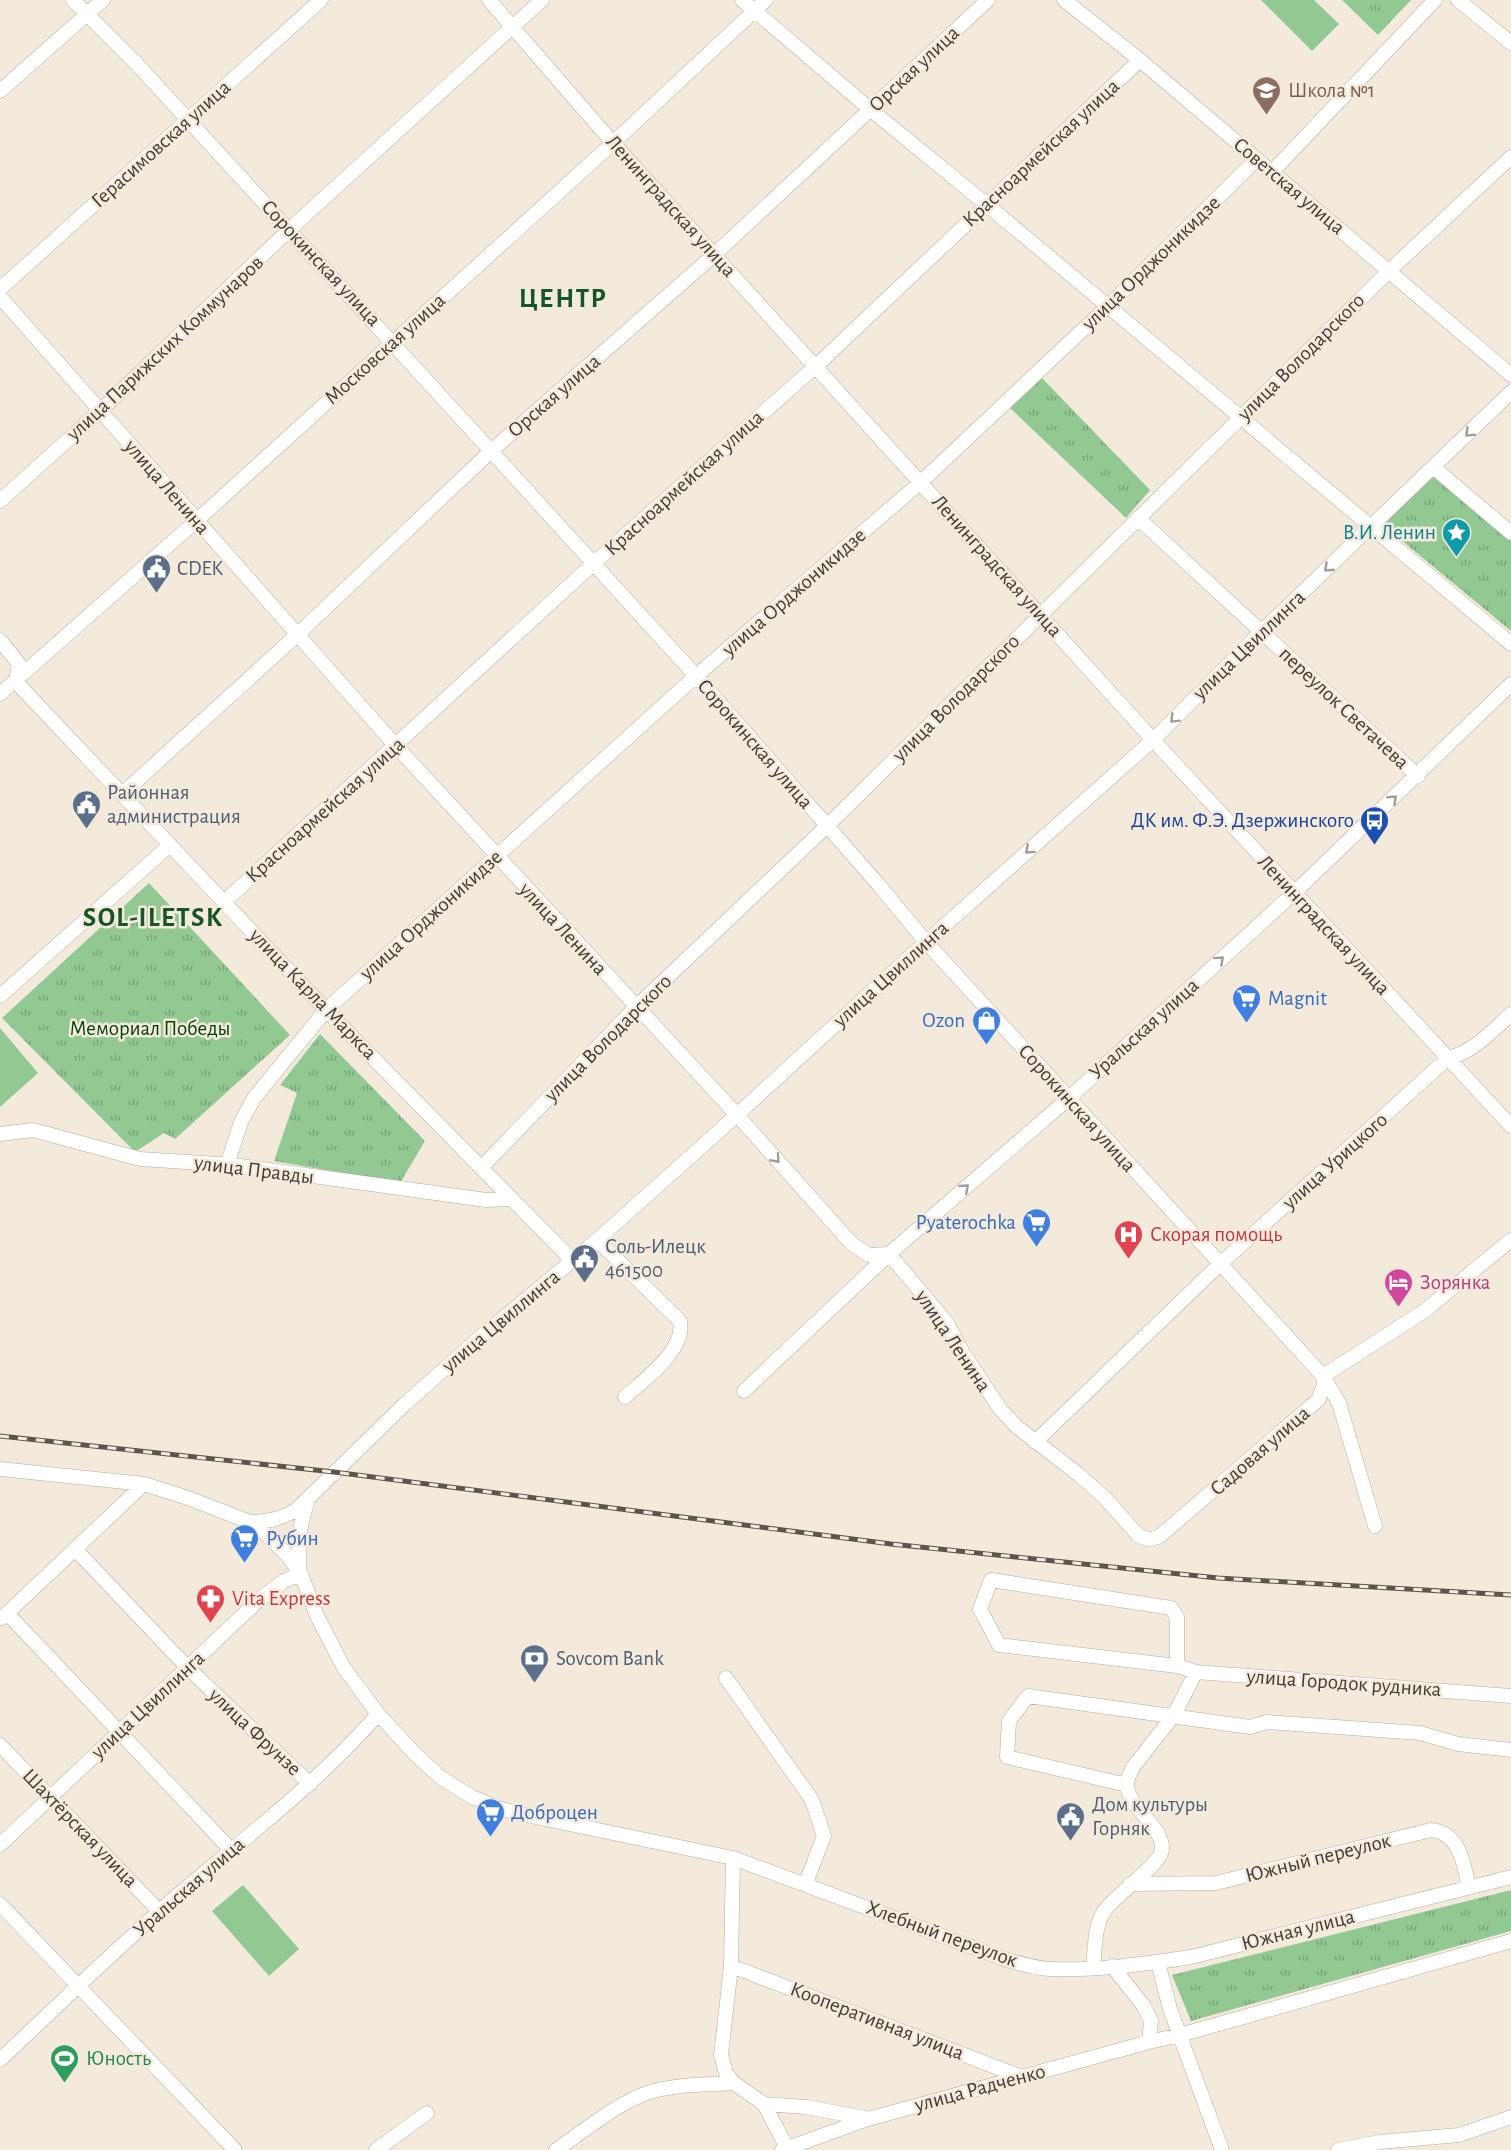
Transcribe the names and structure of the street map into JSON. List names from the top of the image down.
{
  "streets": {
    "street": [
      "Орская улица",
      "Герасимовская улица",
      "Красноармейская улица",
      "Советская улица",
      "Ленинградская улица",
      "Сорокинская улица",
      "улица Орджоникидзе",
      "улица Парижских Коммунаров",
      "Московская улица",
      "улица Володарского",
      "улица Ленина",
      "улица Цвиллинга",
      "переулок Светачева",
      "улица Карла Маркса",
      "Уральская улица",
      "улица Урицкого",
      "улица Правды",
      "Садовая улица",
      "улица Городок рудника",
      "улица Фрунзе",
      "Шахтёрская улица",
      "Южный переулок",
      "Южная улица",
      "Хлебный переулок",
      "Кооперативная улица",
      "улица Радченко"
    ]
  },
  "crossings": [
    ["Орская улица", "Ленинградская улица"],
    ["Орская улица", "Сорокинская улица"],
    ["Орская улица", "улица Ленина"],
    ["Орская улица", "улица Карла Маркса"],
    ["Герасимовская улица", "Сорокинская улица"],
    ["Красноармейская улица", "Советская улица"],
    ["Красноармейская улица", "Ленинградская улица"],
    ["Красноармейская улица", "Сорокинская улица"],
    ["Красноармейская улица", "улица Ленина"],
    ["Красноармейская улица", "улица Карла Маркса"],
    ["Советская улица", "улица Орджоникидзе"],
    ["Советская улица", "улица Володарского"],
    ["Ленинградская улица", "улица Орджоникидзе"],
    ["Ленинградская улица", "улица Парижских Коммунаров"],
    ["Ленинградская улица", "Московская улица"],
    ["Ленинградская улица", "улица Володарского"],
    ["Ленинградская улица", "улица Цвиллинга"],
    ["Ленинградская улица", "Уральская улица"],
    ["Ленинградская улица", "улица Урицкого"],
    ["Сорокинская улица", "улица Орджоникидзе"],
    ["Сорокинская улица", "улица Парижских Коммунаров"],
    ["Сорокинская улица", "Московская улица"],
    ["Сорокинская улица", "улица Володарского"],
    ["Сорокинская улица", "улица Цвиллинга"],
    ["Сорокинская улица", "Уральская улица"],
    ["Сорокинская улица", "улица Урицкого"],
    ["Сорокинская улица", "Садовая улица"],
    ["улица Орджоникидзе", "улица Ленина"],
    ["улица Орджоникидзе", "улица Карла Маркса"],
    ["улица Орджоникидзе", "улица Правды"],
    ["улица Парижских Коммунаров", "улица Ленина"],
    ["Московская улица", "улица Ленина"],
    ["Московская улица", "улица Карла Маркса"],
    ["улица Володарского", "улица Ленина"],
    ["улица Володарского", "переулок Светачева"],
    ["улица Володарского", "улица Карла Маркса"],
    ["улица Ленина", "улица Цвиллинга"],
    ["улица Ленина", "Уральская улица"],
    ["улица Ленина", "улица Урицкого"],
    ["улица Ленина", "Садовая улица"],
    ["улица Цвиллинга", "переулок Светачева"],
    ["улица Цвиллинга", "улица Карла Маркса"],
    ["улица Цвиллинга", "улица Фрунзе"],
    ["улица Цвиллинга", "Шахтёрская улица"],
    ["улица Цвиллинга", "Хлебный переулок"],
    ["переулок Светачева", "Уральская улица"],
    ["улица Карла Маркса", "улица Правды"],
    ["Уральская улица", "улица Фрунзе"],
    ["Уральская улица", "Шахтёрская улица"],
    ["Уральская улица", "Хлебный переулок"],
    ["Южный переулок", "Южная улица"],
    ["Южная улица", "Хлебный переулок"],
    ["Кооперативная улица", "улица Радченко"]
  ],
  "one_way": ["Уральская улица"],
  "districts": ["ЦЕНТР", "SOL-ILETSK"],
  "parks": ["Мемориал Победы"],
  "places": {
    "school or university": ["Школа №1"],
    "place": ["В.И. Ленин"],
    "public building": [
      "CDEK",
      "Районная администрация",
      "Соль-Илецк 461500",
      "Дом культуры Горняк"
    ],
    "bus stop": ["ДК им. Ф.Э. Дзержинского"],
    "supermarket": [
      "Magnit",
      "Pyaterochka",
      "Рубин",
      "Доброцен"
    ],
    "shop": ["Ozon"],
    "hospital": ["Скорая помощь"],
    "hotel": ["Зорянка"],
    "pharmacy": ["Vita Express"],
    "bank": ["Sovcom Bank"],
    "sports": ["Юность"]
  }
}
